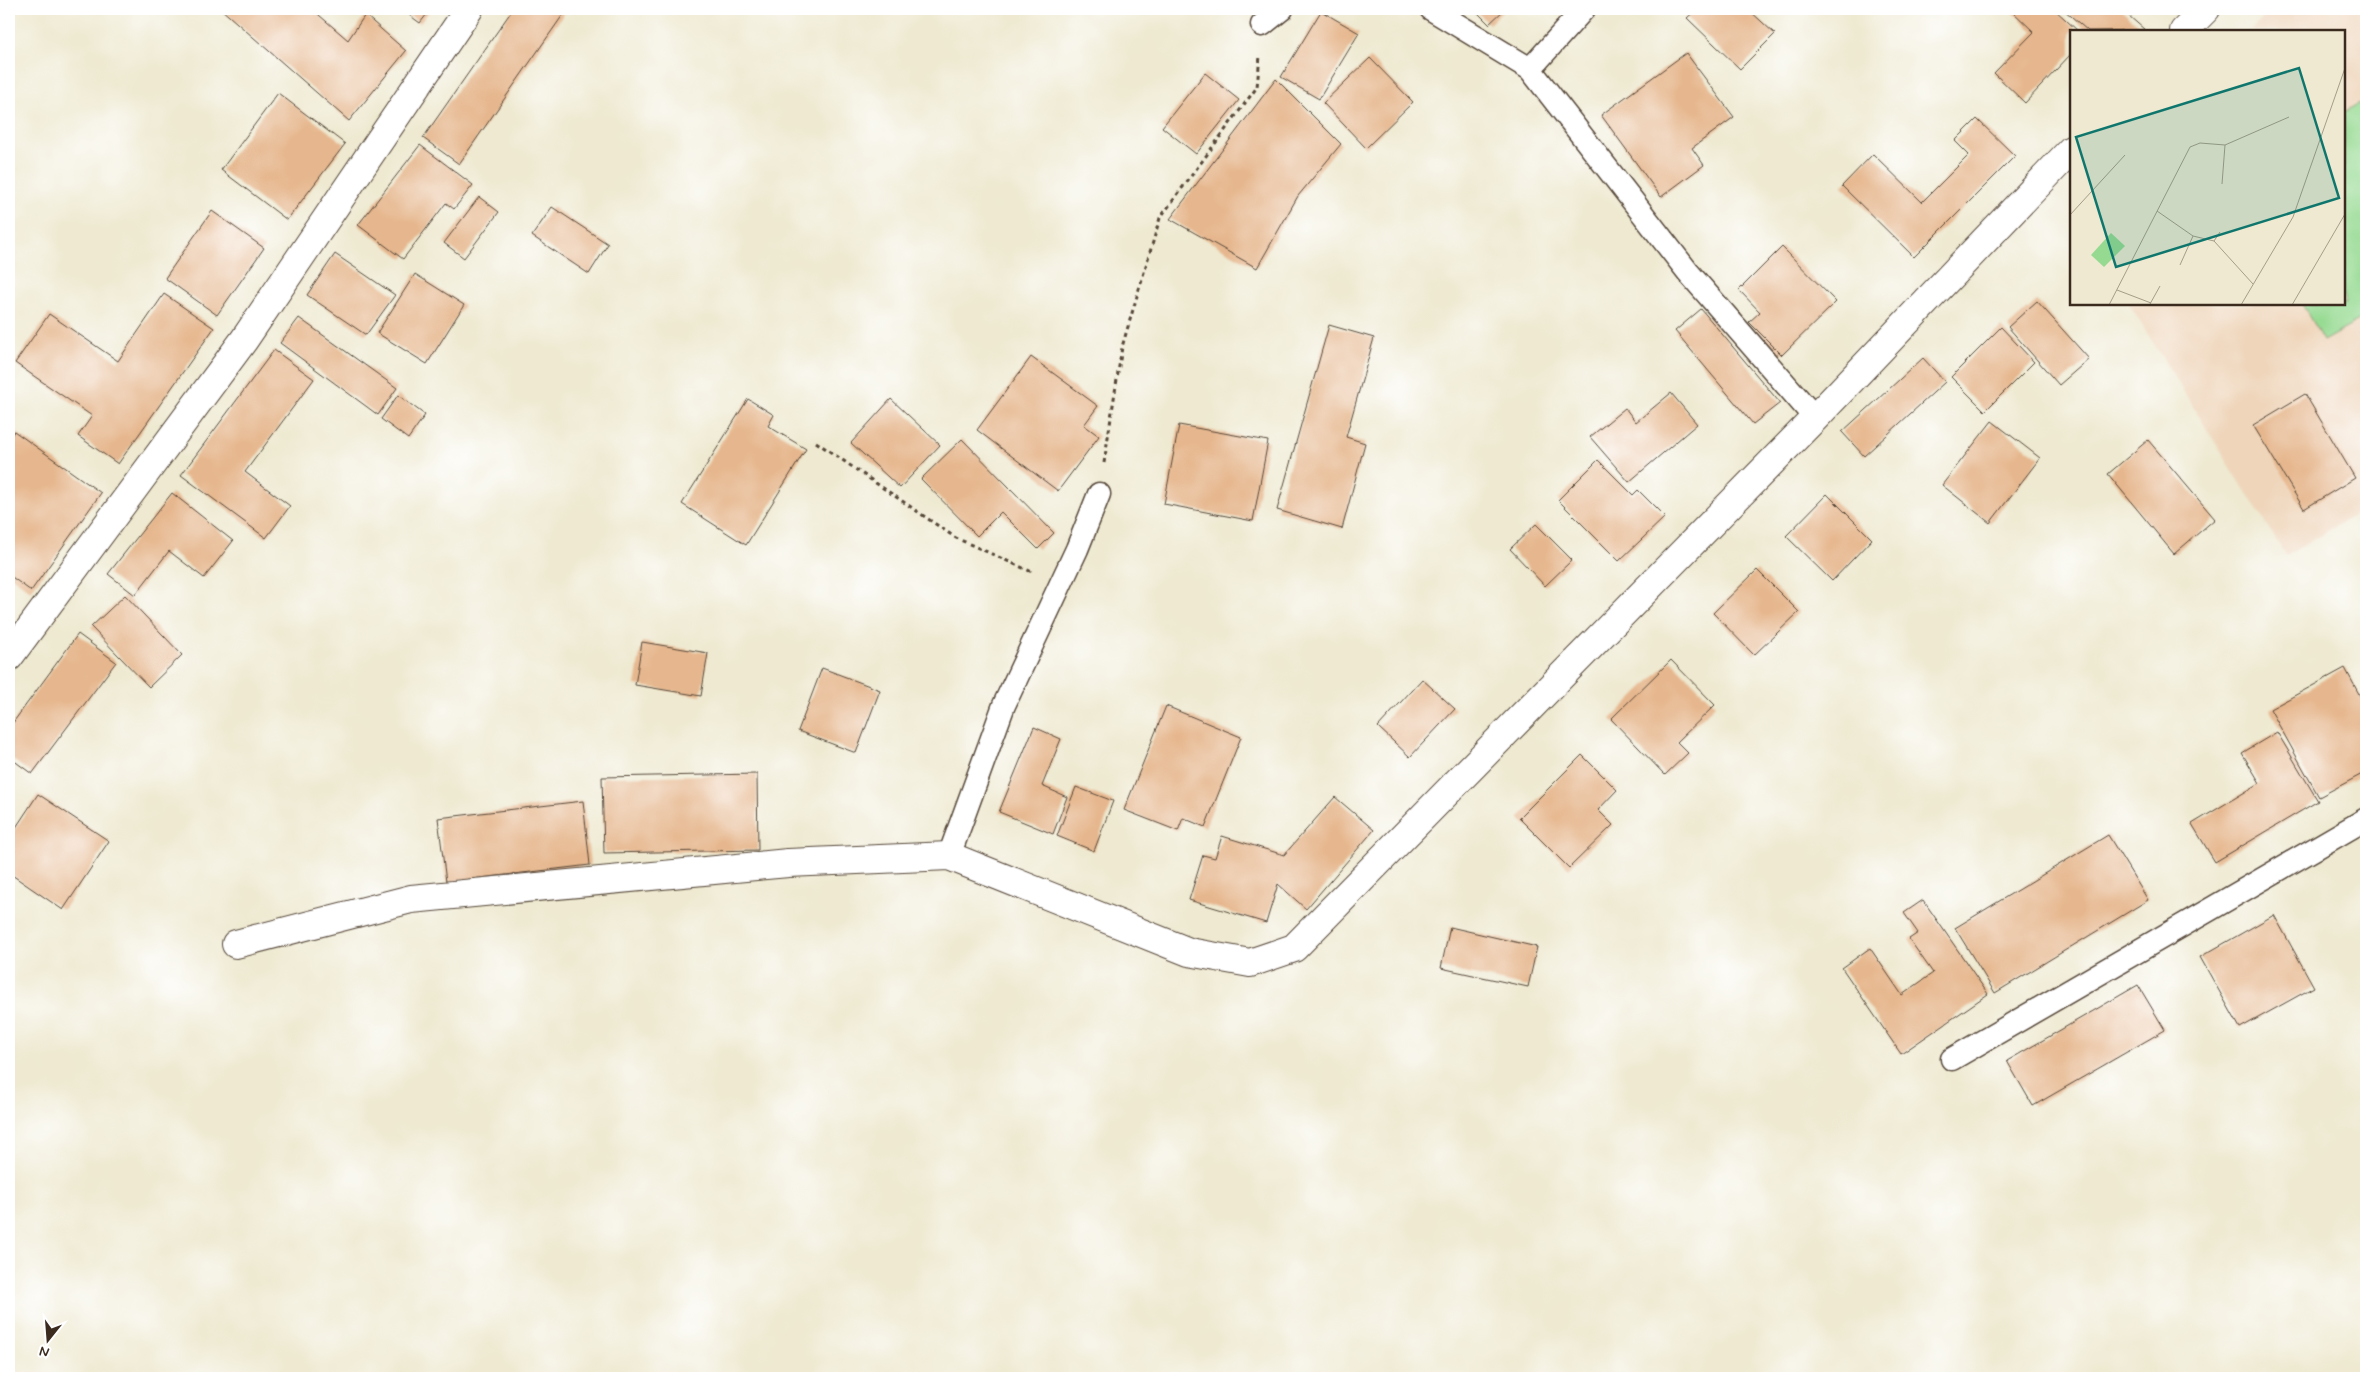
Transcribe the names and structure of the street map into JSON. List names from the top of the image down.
{
  "north": "bottom"
}
